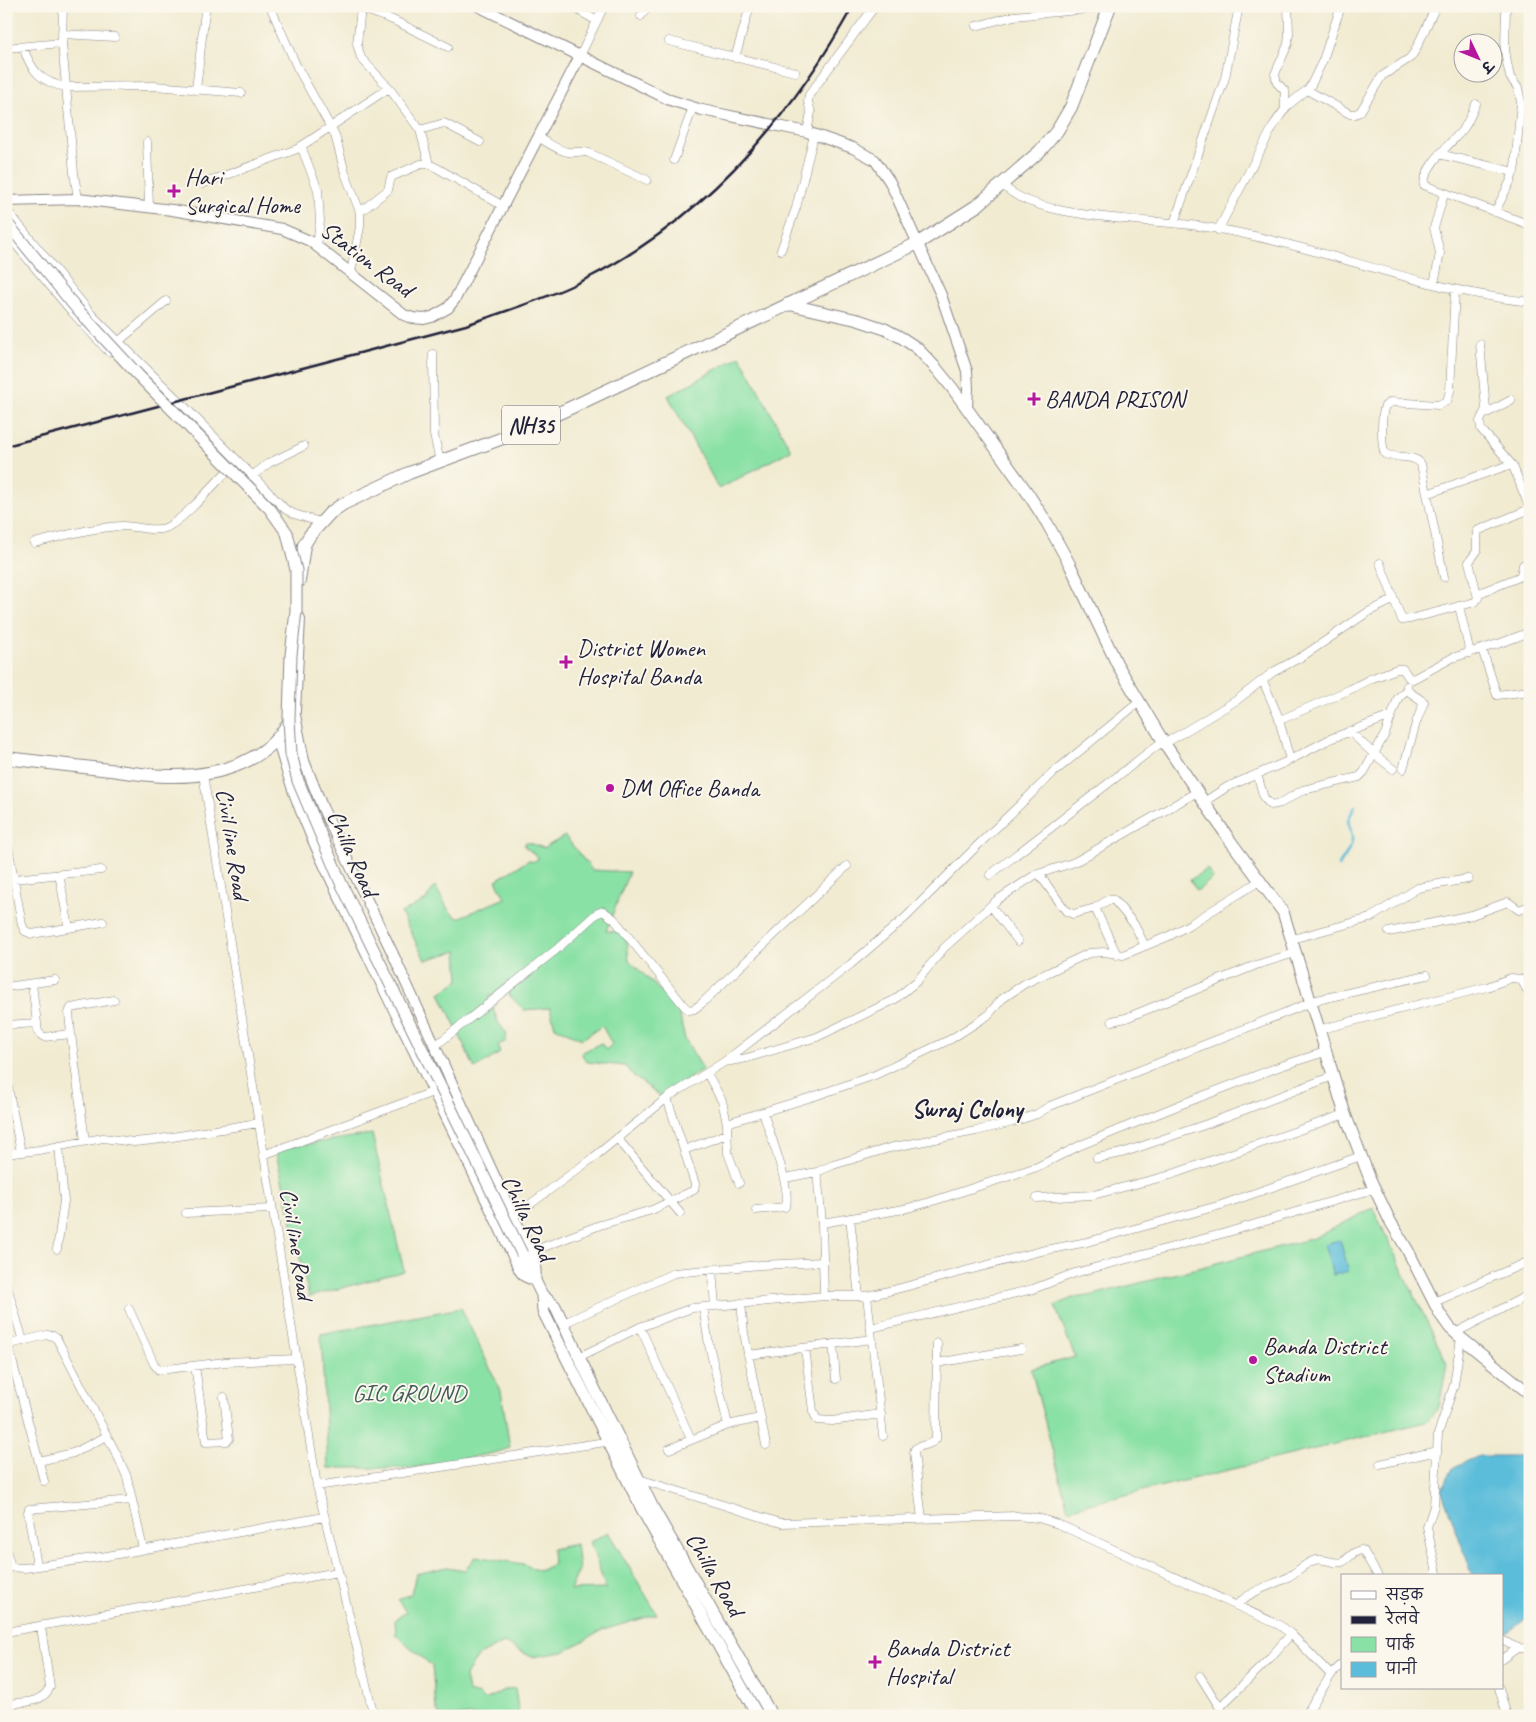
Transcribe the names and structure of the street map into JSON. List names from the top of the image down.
{
  "streets": {
    "highway": ["NH35"],
    "main road": ["Chilla Road"],
    "street": ["Station Road", "Civil line Road"]
  },
  "crossings": [
    ["NH35", "Civil line Road"],
    ["NH35", "Chilla Road"]
  ],
  "districts": ["Swraj Colony"],
  "parks": ["GIC GROUND"],
  "places": {
    "health": [
      "Hari Surgical Home",
      "BANDA PRISON",
      "District Women Hospital Banda",
      "Banda District Hospital"
    ],
    "other": ["DM Office Banda", "Banda District Stadium"]
  },
  "legend": [
    "सड़क",
    "रेलवे",
    "पार्क",
    "पानी"
  ],
  "north": "bottom right"
}
